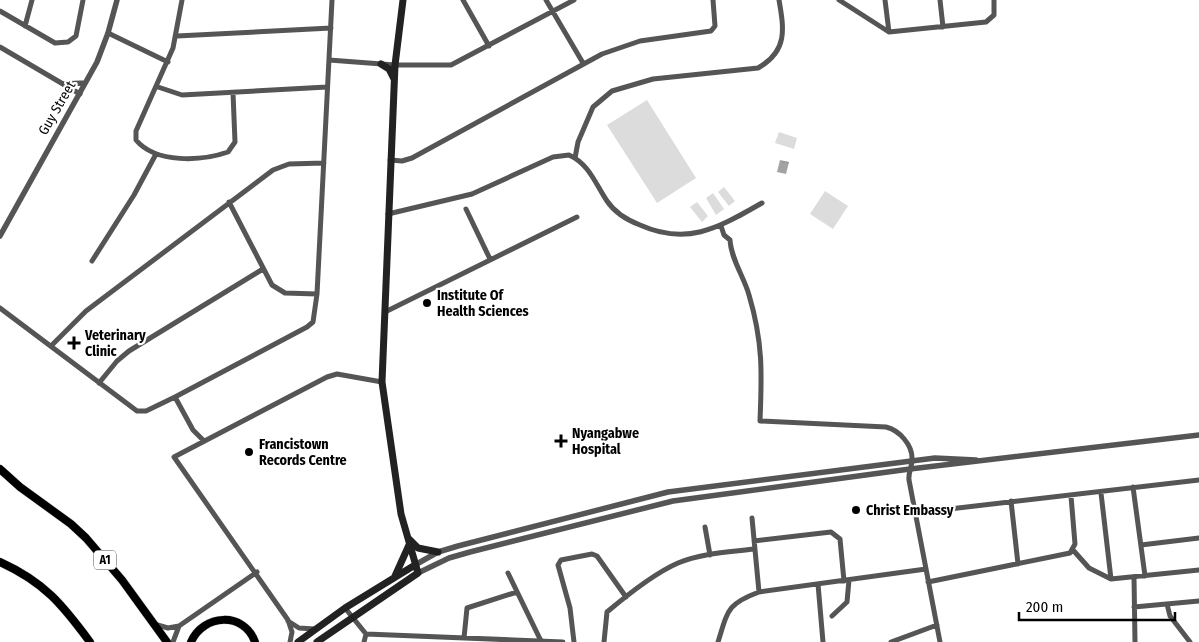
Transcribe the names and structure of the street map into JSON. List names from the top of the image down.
{
  "streets": {
    "highway": ["A1"],
    "street": ["Guy Street"]
  },
  "places": {
    "other": ["Institute Of Health Sciences", "Francistown Records Centre", "Christ Embassy"],
    "health": ["Veterinary Clinic", "Nyangabwe Hospital"]
  },
  "scale_bar": "200 m"
}
